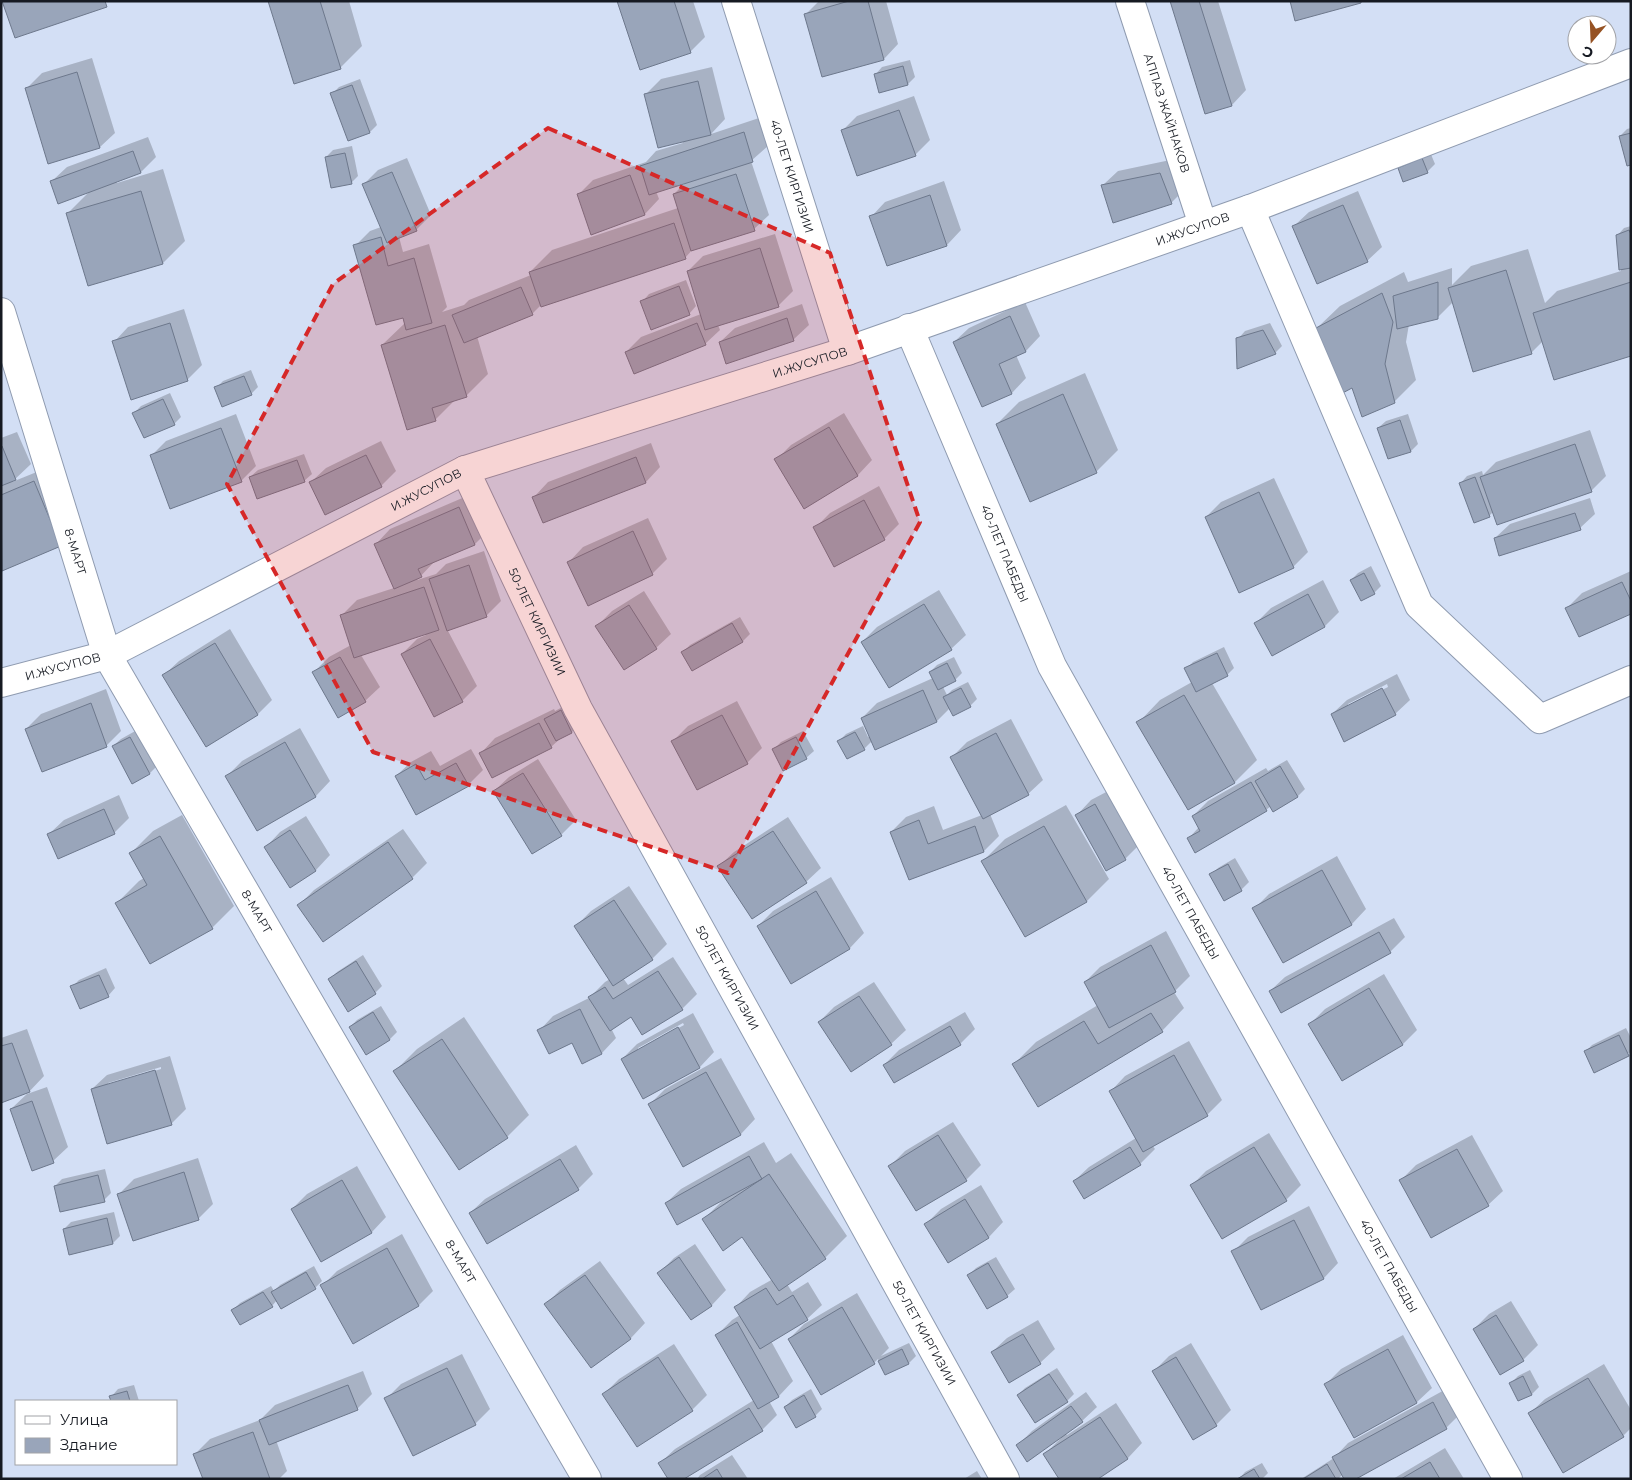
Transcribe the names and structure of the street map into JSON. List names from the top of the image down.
{
  "streets": {
    "street": [
      "АППАЗ ЖАЙНАКОВ",
      "40-ЛЕТ КИРГИЗИИ",
      "И.ЖУСУПОВ",
      "8-МАРТ",
      "40-ЛЕТ ПАБЕДЫ",
      "50-ЛЕТ КИРГИЗИИ"
    ]
  },
  "crossings": [
    ["АППАЗ ЖАЙНАКОВ", "И.ЖУСУПОВ"],
    ["40-ЛЕТ КИРГИЗИИ", "И.ЖУСУПОВ"],
    ["И.ЖУСУПОВ", "8-МАРТ"],
    ["И.ЖУСУПОВ", "40-ЛЕТ ПАБЕДЫ"],
    ["И.ЖУСУПОВ", "50-ЛЕТ КИРГИЗИИ"]
  ],
  "legend": ["Улица", "Здание"],
  "north": "bottom"
}
